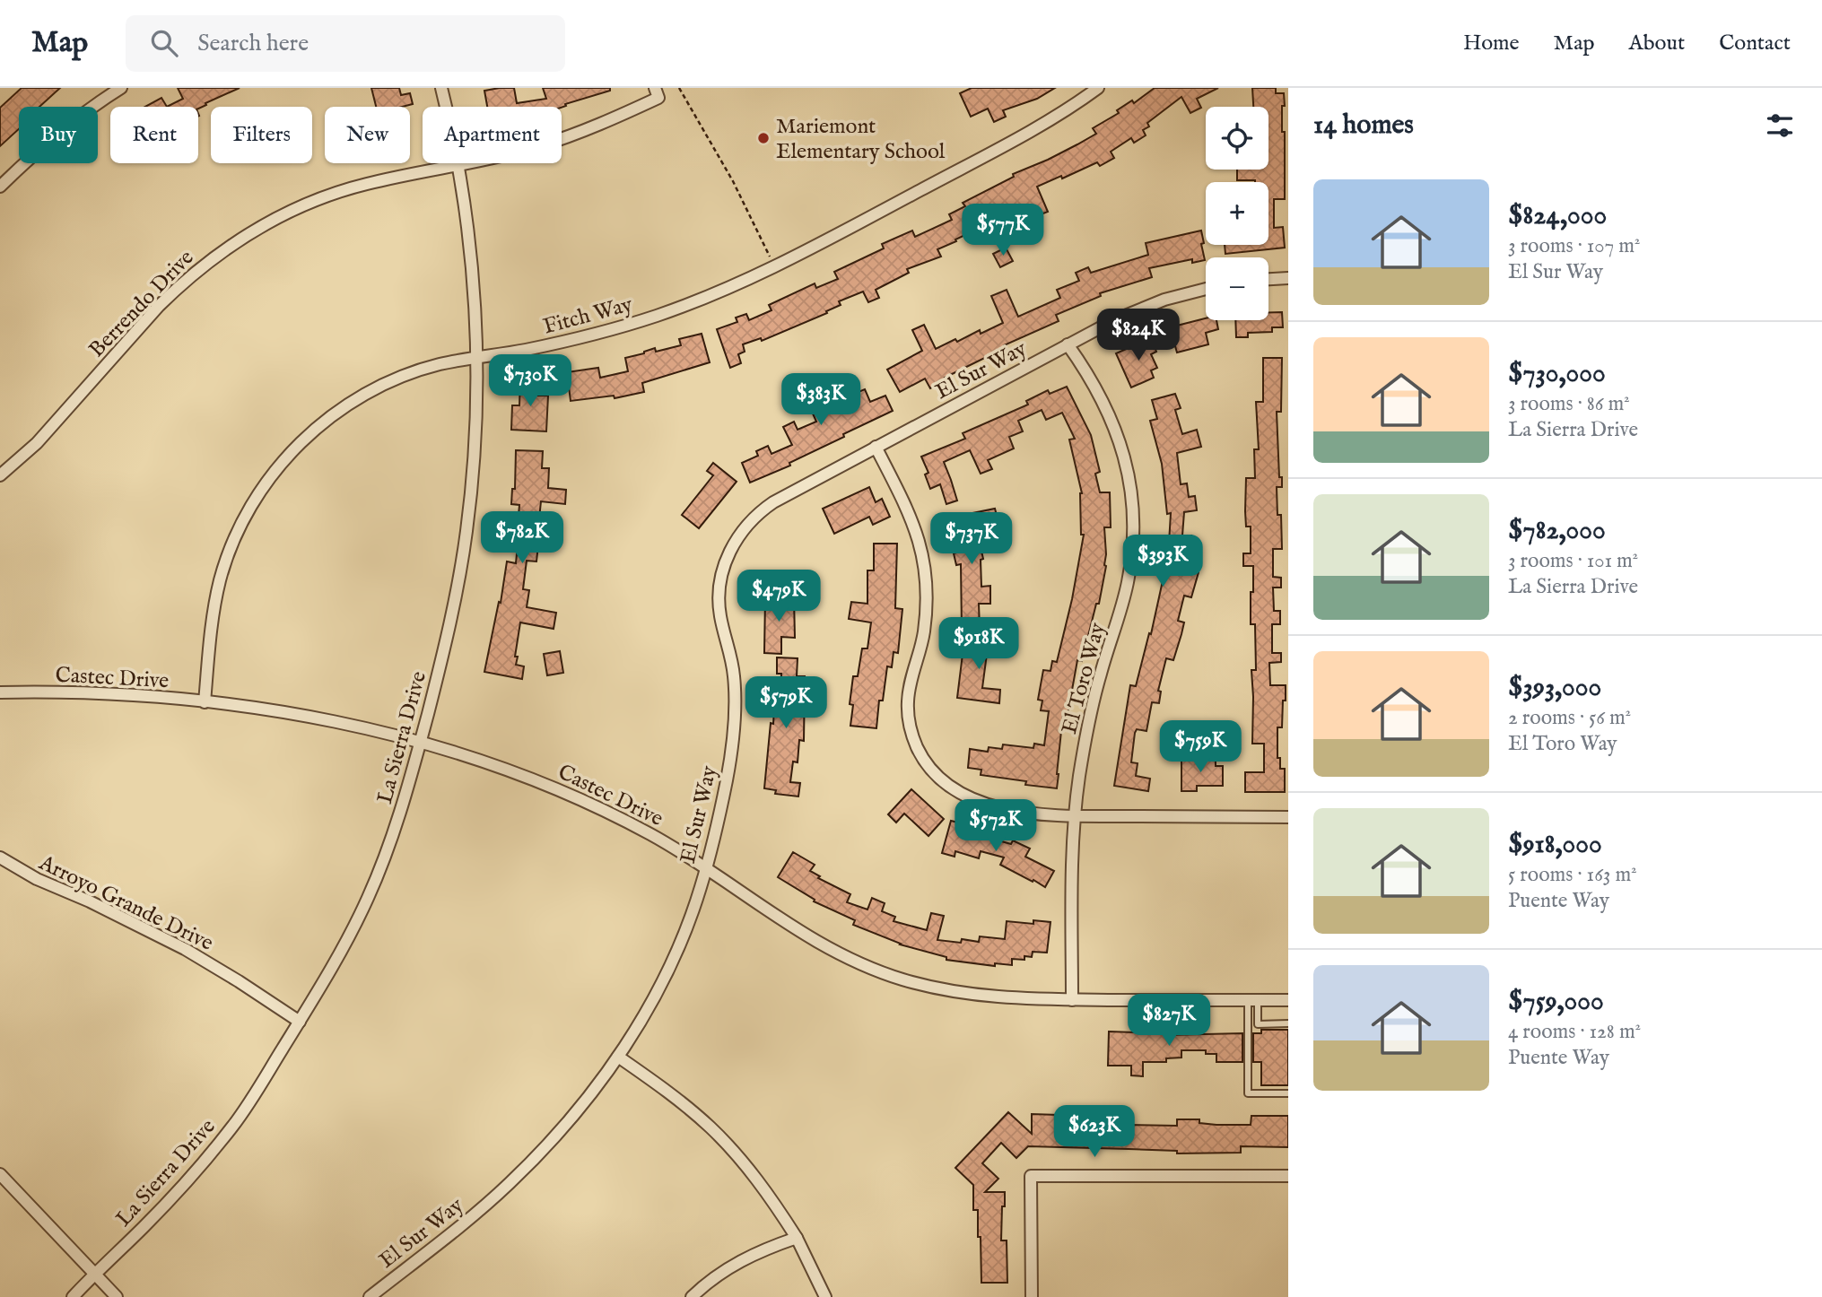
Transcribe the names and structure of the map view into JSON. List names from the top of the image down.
{
  "streets": {
    "street": [
      "Berrendo Drive",
      "Fitch Way",
      "El Sur Way",
      "Castec Drive",
      "El Toro Way",
      "La Sierra Drive",
      "Arroyo Grande Drive"
    ]
  },
  "crossings": [
    ["Berrendo Drive", "La Sierra Drive"],
    ["Fitch Way", "Castec Drive"],
    ["Fitch Way", "La Sierra Drive"],
    ["El Sur Way", "Castec Drive"],
    ["El Sur Way", "El Toro Way"],
    ["Castec Drive", "El Toro Way"],
    ["Castec Drive", "La Sierra Drive"],
    ["La Sierra Drive", "Arroyo Grande Drive"]
  ],
  "places": ["Mariemont Elementary School"],
  "page": {
    "header": "Map",
    "search": "Search here",
    "nav": [
      "Home",
      "Map",
      "About",
      "Contact"
    ],
    "heading": "14 homes",
    "map_buttons": ["+", "−"],
    "chip": [
      "Buy",
      "Rent",
      "Filters",
      "New",
      "Apartment"
    ],
    "list": [
      {
        "name": "$824,000",
        "note": "3 rooms · 107 m² · El Sur Way"
      },
      {
        "name": "$730,000",
        "note": "3 rooms · 86 m² · La Sierra Drive"
      },
      {
        "name": "$782,000",
        "note": "3 rooms · 101 m² · La Sierra Drive"
      },
      {
        "name": "$393,000",
        "note": "2 rooms · 56 m² · El Toro Way"
      },
      {
        "name": "$918,000",
        "note": "5 rooms · 163 m² · Puente Way"
      },
      {
        "name": "$759,000",
        "note": "4 rooms · 128 m² · Puente Way"
      }
    ],
    "price": [
      "$577K",
      "$824K",
      "$730K",
      "$383K",
      "$782K",
      "$737K",
      "$393K",
      "$479K",
      "$918K",
      "$579K",
      "$759K",
      "$572K",
      "$827K",
      "$623K"
    ]
  }
}
